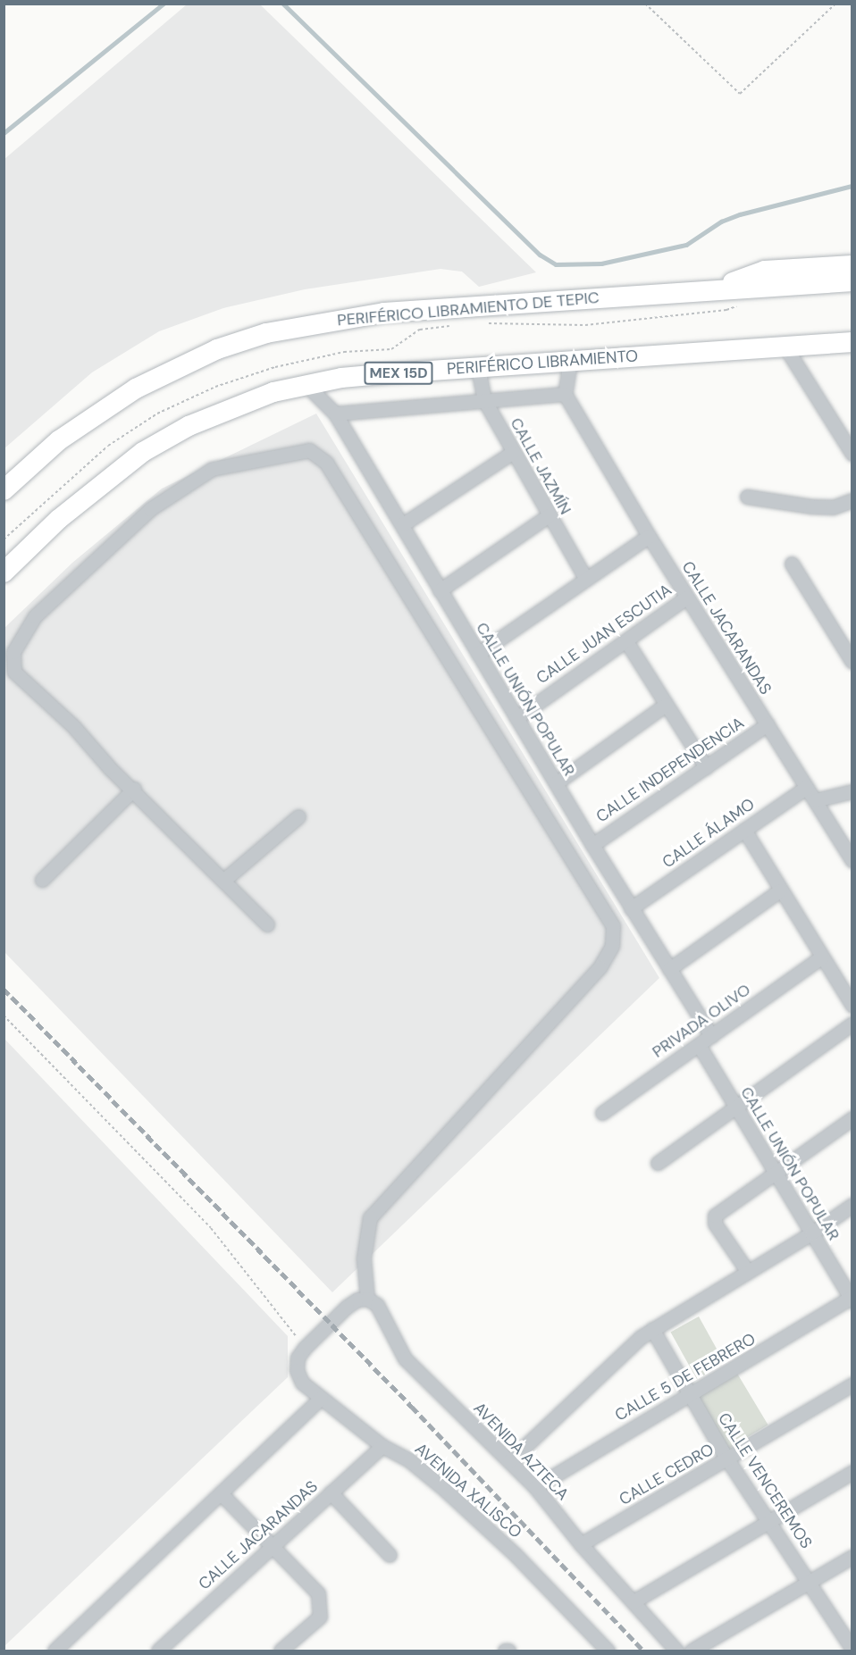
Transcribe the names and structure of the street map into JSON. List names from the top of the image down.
{
  "streets": {
    "highway": ["PERIFÉRICO LIBRAMIENTO DE TEPIC", "PERIFÉRICO LIBRAMIENTO", "MEX 15D"],
    "street": [
      "CALLE JAZMÍN",
      "CALLE JACARANDAS",
      "CALLE JUAN ESCUTIA",
      "CALLE UNIÓN POPULAR",
      "CALLE INDEPENDENCIA",
      "CALLE ÁLAMO",
      "PRIVADA OLIVO",
      "CALLE 5 DE FEBRERO",
      "AVENIDA AZTECA",
      "CALLE CEDRO",
      "CALLE VENCEREMOS",
      "AVENIDA XALISCO"
    ]
  },
  "crossings": [
    ["PERIFÉRICO LIBRAMIENTO", "CALLE JAZMÍN"],
    ["PERIFÉRICO LIBRAMIENTO", "CALLE UNIÓN POPULAR"],
    ["CALLE JACARANDAS", "CALLE JUAN ESCUTIA"],
    ["CALLE JACARANDAS", "CALLE INDEPENDENCIA"],
    ["CALLE JACARANDAS", "CALLE ÁLAMO"],
    ["CALLE JACARANDAS", "AVENIDA XALISCO"],
    ["CALLE JUAN ESCUTIA", "CALLE UNIÓN POPULAR"],
    ["CALLE UNIÓN POPULAR", "CALLE INDEPENDENCIA"],
    ["CALLE UNIÓN POPULAR", "CALLE ÁLAMO"],
    ["CALLE UNIÓN POPULAR", "PRIVADA OLIVO"],
    ["CALLE UNIÓN POPULAR", "CALLE 5 DE FEBRERO"],
    ["CALLE 5 DE FEBRERO", "AVENIDA AZTECA"],
    ["CALLE 5 DE FEBRERO", "CALLE VENCEREMOS"],
    ["AVENIDA AZTECA", "CALLE CEDRO"],
    ["CALLE CEDRO", "CALLE VENCEREMOS"]
  ]
}
